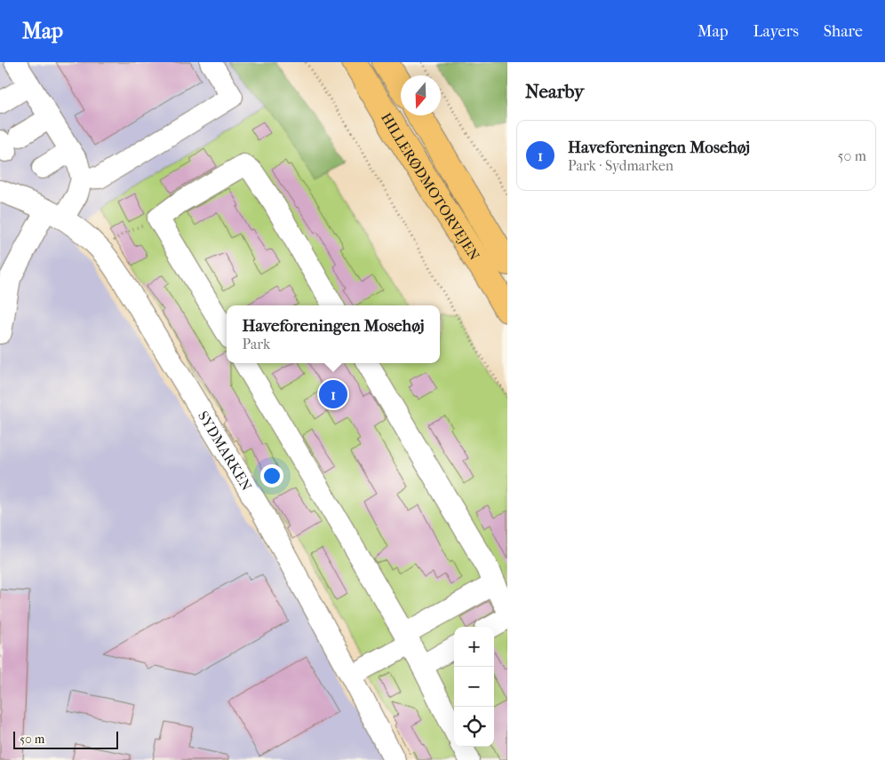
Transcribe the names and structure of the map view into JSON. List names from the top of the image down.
{
  "streets": {
    "highway": ["HILLERØDMOTORVEJEN"],
    "street": ["SYDMARKEN"]
  },
  "scale_bar": "50 m",
  "north": "bottom",
  "page": {
    "header": "Map",
    "nav": ["Map", "Layers", "Share"],
    "heading": "Nearby",
    "list": [
      {
        "mark": "1",
        "name": "Haveforeningen Mosehøj",
        "note": "Park · Sydmarken",
        "value": "50 m"
      }
    ],
    "popup": ["Haveforeningen Mosehøj", "Park"],
    "pins": "1",
    "map_buttons": ["+", "−"],
    "scale": "50 m"
  }
}
